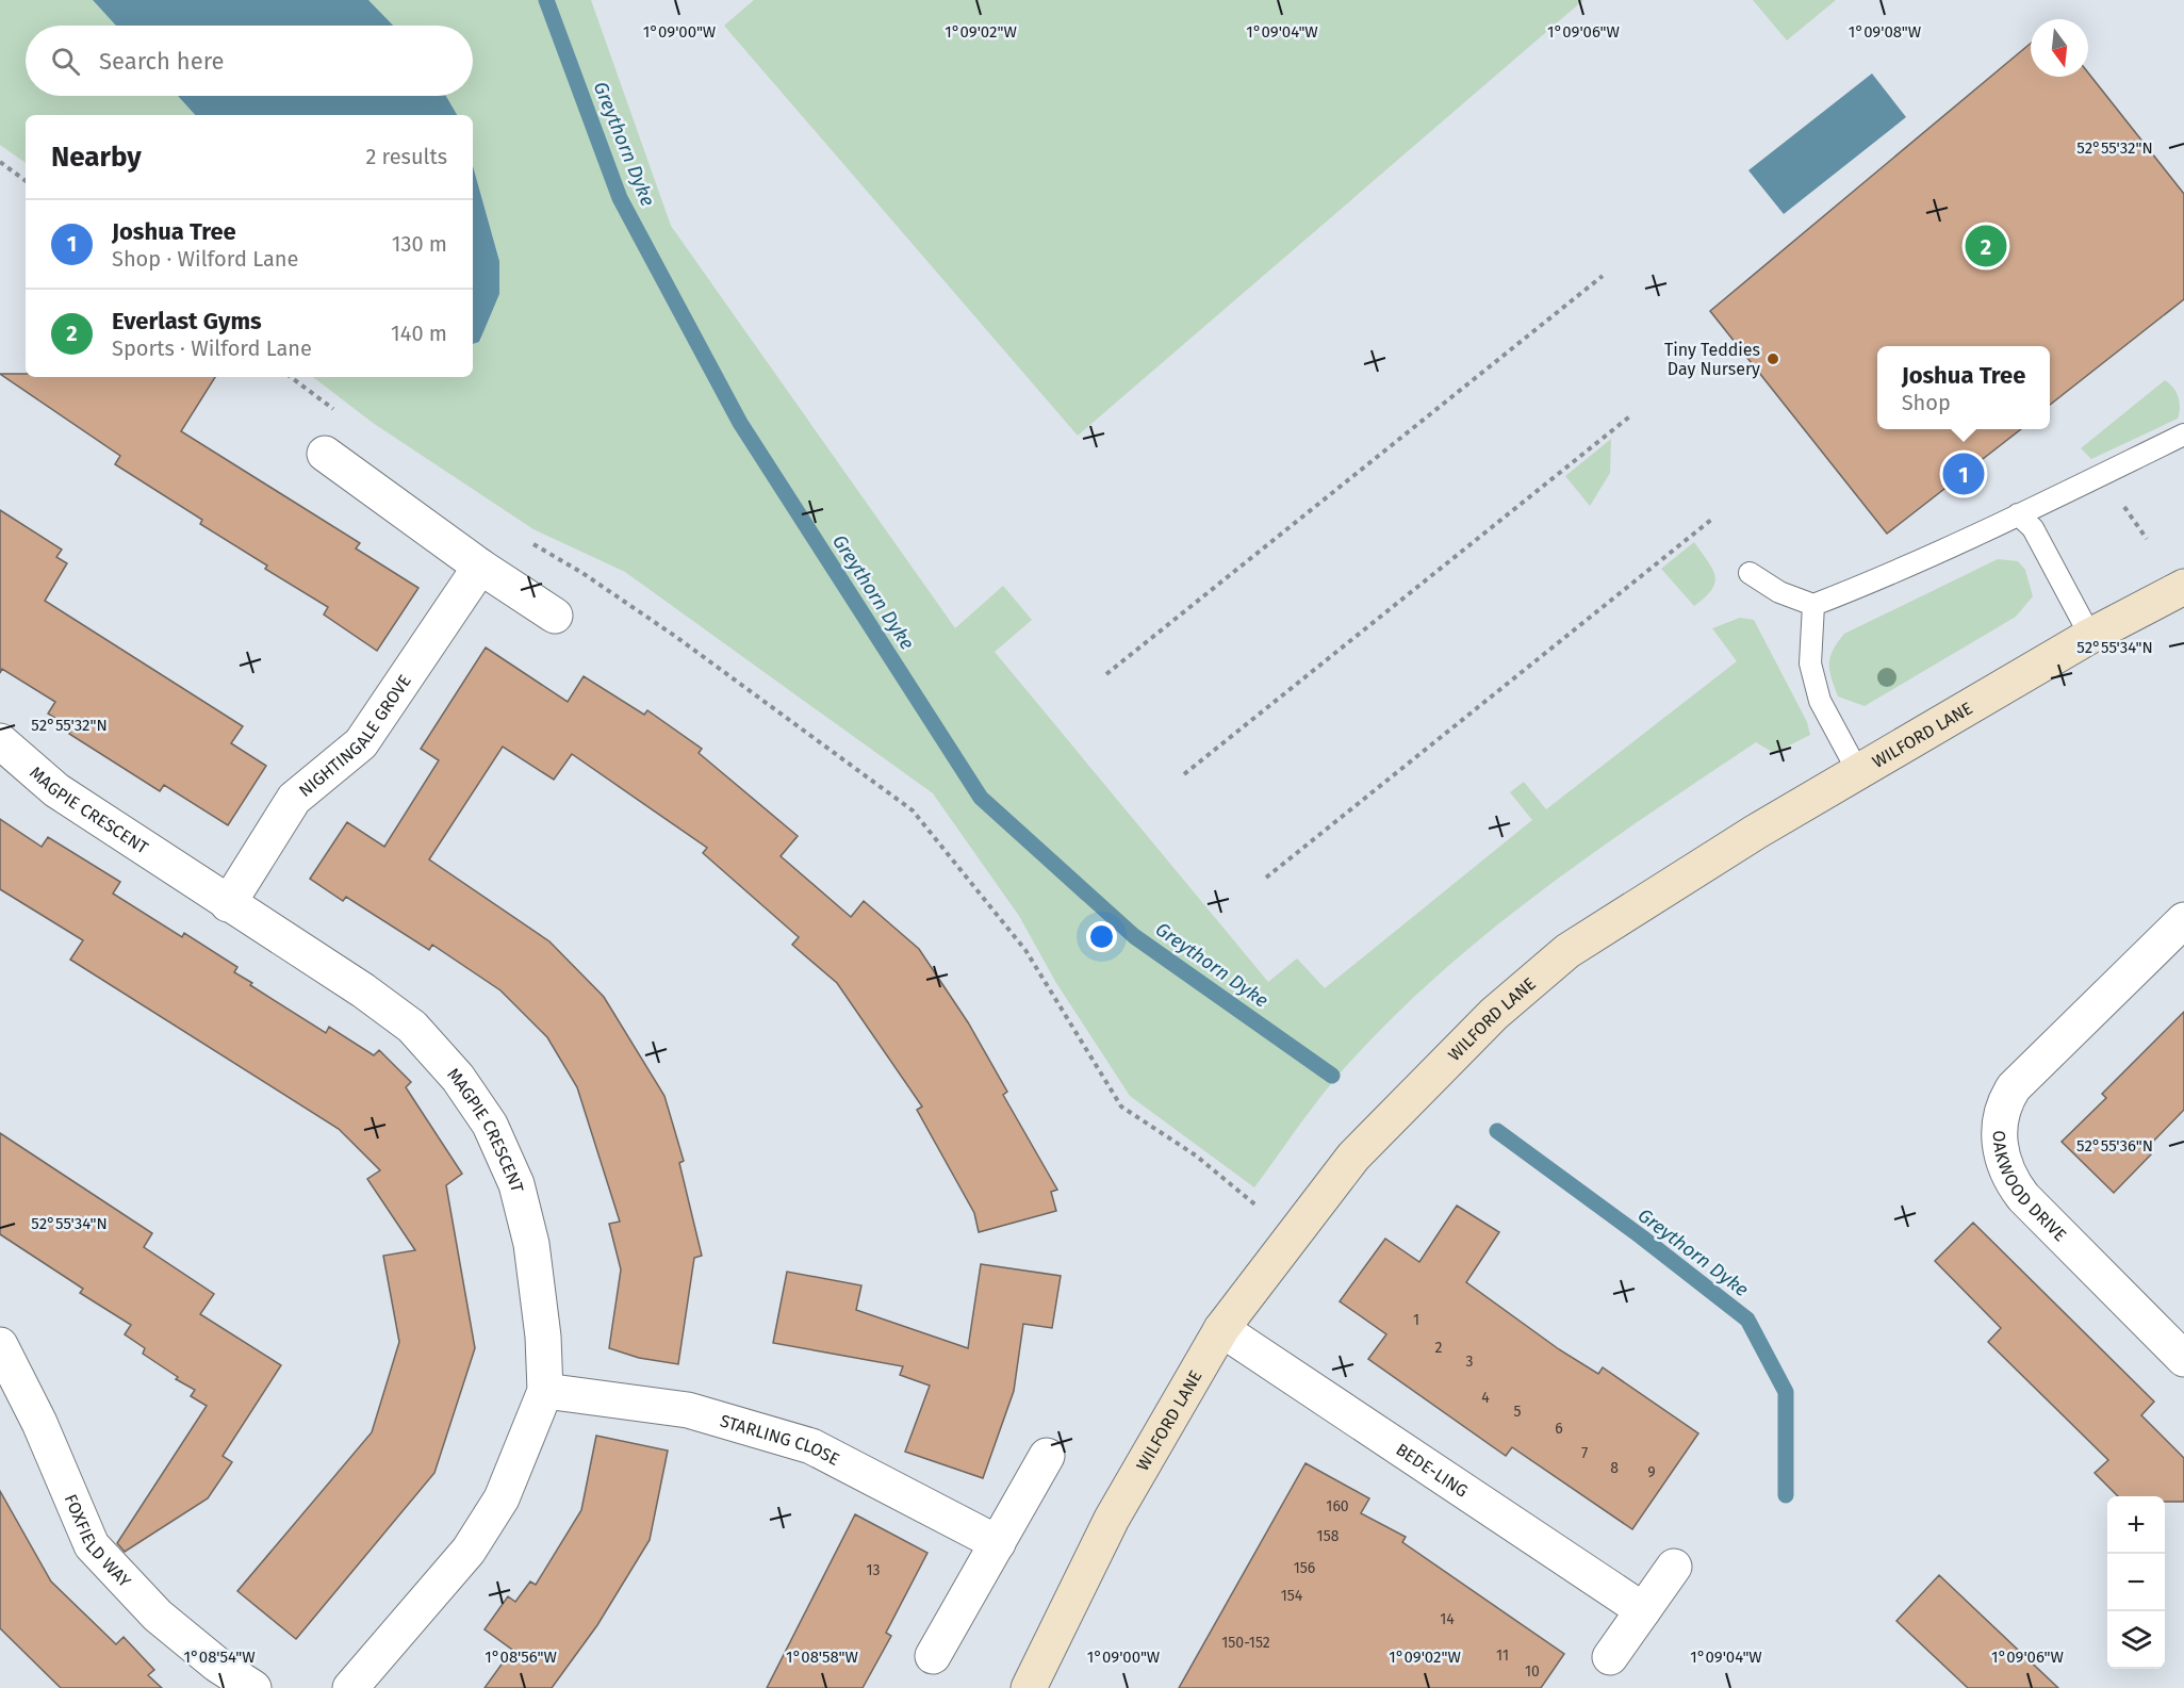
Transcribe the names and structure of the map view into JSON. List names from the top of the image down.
{
  "streets": {
    "main road": ["WILFORD LANE"],
    "street": [
      "NIGHTINGALE GROVE",
      "MAGPIE CRESCENT",
      "OAKWOOD DRIVE",
      "STARLING CLOSE",
      "BEDE-LING",
      "FOXFIELD WAY"
    ]
  },
  "crossings": [
    ["NIGHTINGALE GROVE", "MAGPIE CRESCENT"],
    ["WILFORD LANE", "BEDE-LING"],
    ["MAGPIE CRESCENT", "STARLING CLOSE"]
  ],
  "water": ["Greythorn Dyke"],
  "places": ["Tiny Teddies Day Nursery"],
  "house_numbers": [
    "1",
    "2",
    "3",
    "4",
    "5",
    "6",
    "7",
    "8",
    "9",
    "160",
    "158",
    "156",
    "13",
    "154",
    "14",
    "150-152",
    "11",
    "10"
  ],
  "north": "bottom",
  "page": {
    "search": "Search here",
    "heading": ["Nearby", "2 results"],
    "list": [
      {
        "mark": "1",
        "name": "Joshua Tree",
        "note": "Shop · Wilford Lane",
        "value": "130 m"
      },
      {
        "mark": "2",
        "name": "Everlast Gyms",
        "note": "Sports · Wilford Lane",
        "value": "140 m"
      }
    ],
    "pins": ["2", "1"],
    "popup": ["Joshua Tree", "Shop"],
    "map_buttons": ["+", "−"]
  },
  "coordinates": [
    "1°09'00\"W",
    "1°09'02\"W",
    "1°09'04\"W",
    "1°09'06\"W",
    "1°09'08\"W",
    "52°55'32\"N",
    "52°55'34\"N",
    "52°55'36\"N",
    "1°08'54\"W",
    "1°08'56\"W",
    "1°08'58\"W"
  ]
}
